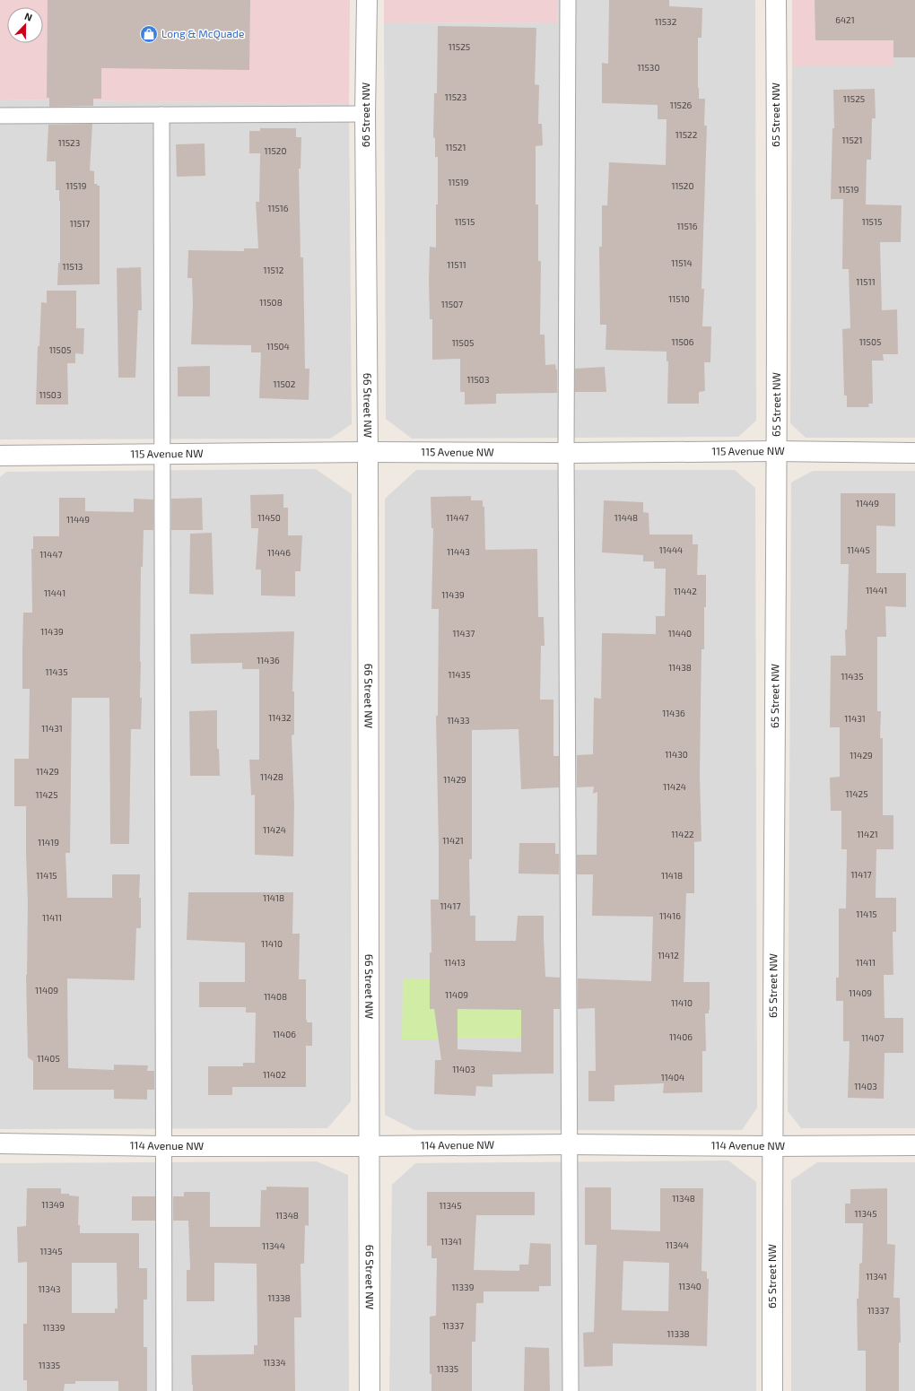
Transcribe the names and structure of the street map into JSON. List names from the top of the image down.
{
  "streets": {
    "street": [
      "66 Street NW",
      "65 Street NW",
      "115 Avenue NW",
      "114 Avenue NW"
    ]
  },
  "crossings": [
    ["66 Street NW", "115 Avenue NW"],
    ["66 Street NW", "114 Avenue NW"],
    ["65 Street NW", "115 Avenue NW"],
    ["65 Street NW", "114 Avenue NW"]
  ],
  "places": {
    "shop": ["Long & McQuade"]
  },
  "house_numbers": [
    "6421",
    "11532",
    "11525",
    "11530",
    "11523",
    "11525",
    "11526",
    "11522",
    "11521",
    "11523",
    "11521",
    "11520",
    "11519",
    "11519",
    "11520",
    "11519",
    "11516",
    "11515",
    "11515",
    "11517",
    "11516",
    "11514",
    "11511",
    "11513",
    "11512",
    "11511",
    "11510",
    "11508",
    "11507",
    "11506",
    "11505",
    "11505",
    "11504",
    "11505",
    "11503",
    "11502",
    "11503",
    "11449",
    "11450",
    "11447",
    "11448",
    "11449",
    "11444",
    "11445",
    "11443",
    "11446",
    "11447",
    "11441",
    "11442",
    "11441",
    "11439",
    "11439",
    "11437",
    "11440",
    "11436",
    "11438",
    "11435",
    "11435",
    "11435",
    "11436",
    "11432",
    "11431",
    "11433",
    "11431",
    "11430",
    "11429",
    "11429",
    "11428",
    "11429",
    "11424",
    "11425",
    "11425",
    "11424",
    "11422",
    "11421",
    "11421",
    "11419",
    "11417",
    "11415",
    "11418",
    "11418",
    "11417",
    "11415",
    "11416",
    "11411",
    "11410",
    "11412",
    "11413",
    "11411",
    "11409",
    "11409",
    "11409",
    "11408",
    "11410",
    "11406",
    "11406",
    "11407",
    "11405",
    "11403",
    "11402",
    "11404",
    "11403",
    "11348",
    "11349",
    "11345",
    "11345",
    "11348",
    "11341",
    "11344",
    "11344",
    "11345",
    "11341",
    "11340",
    "11339",
    "11343",
    "11338",
    "11337",
    "11337",
    "11339",
    "11338",
    "11334",
    "11335",
    "11335"
  ],
  "north": "top"
}
